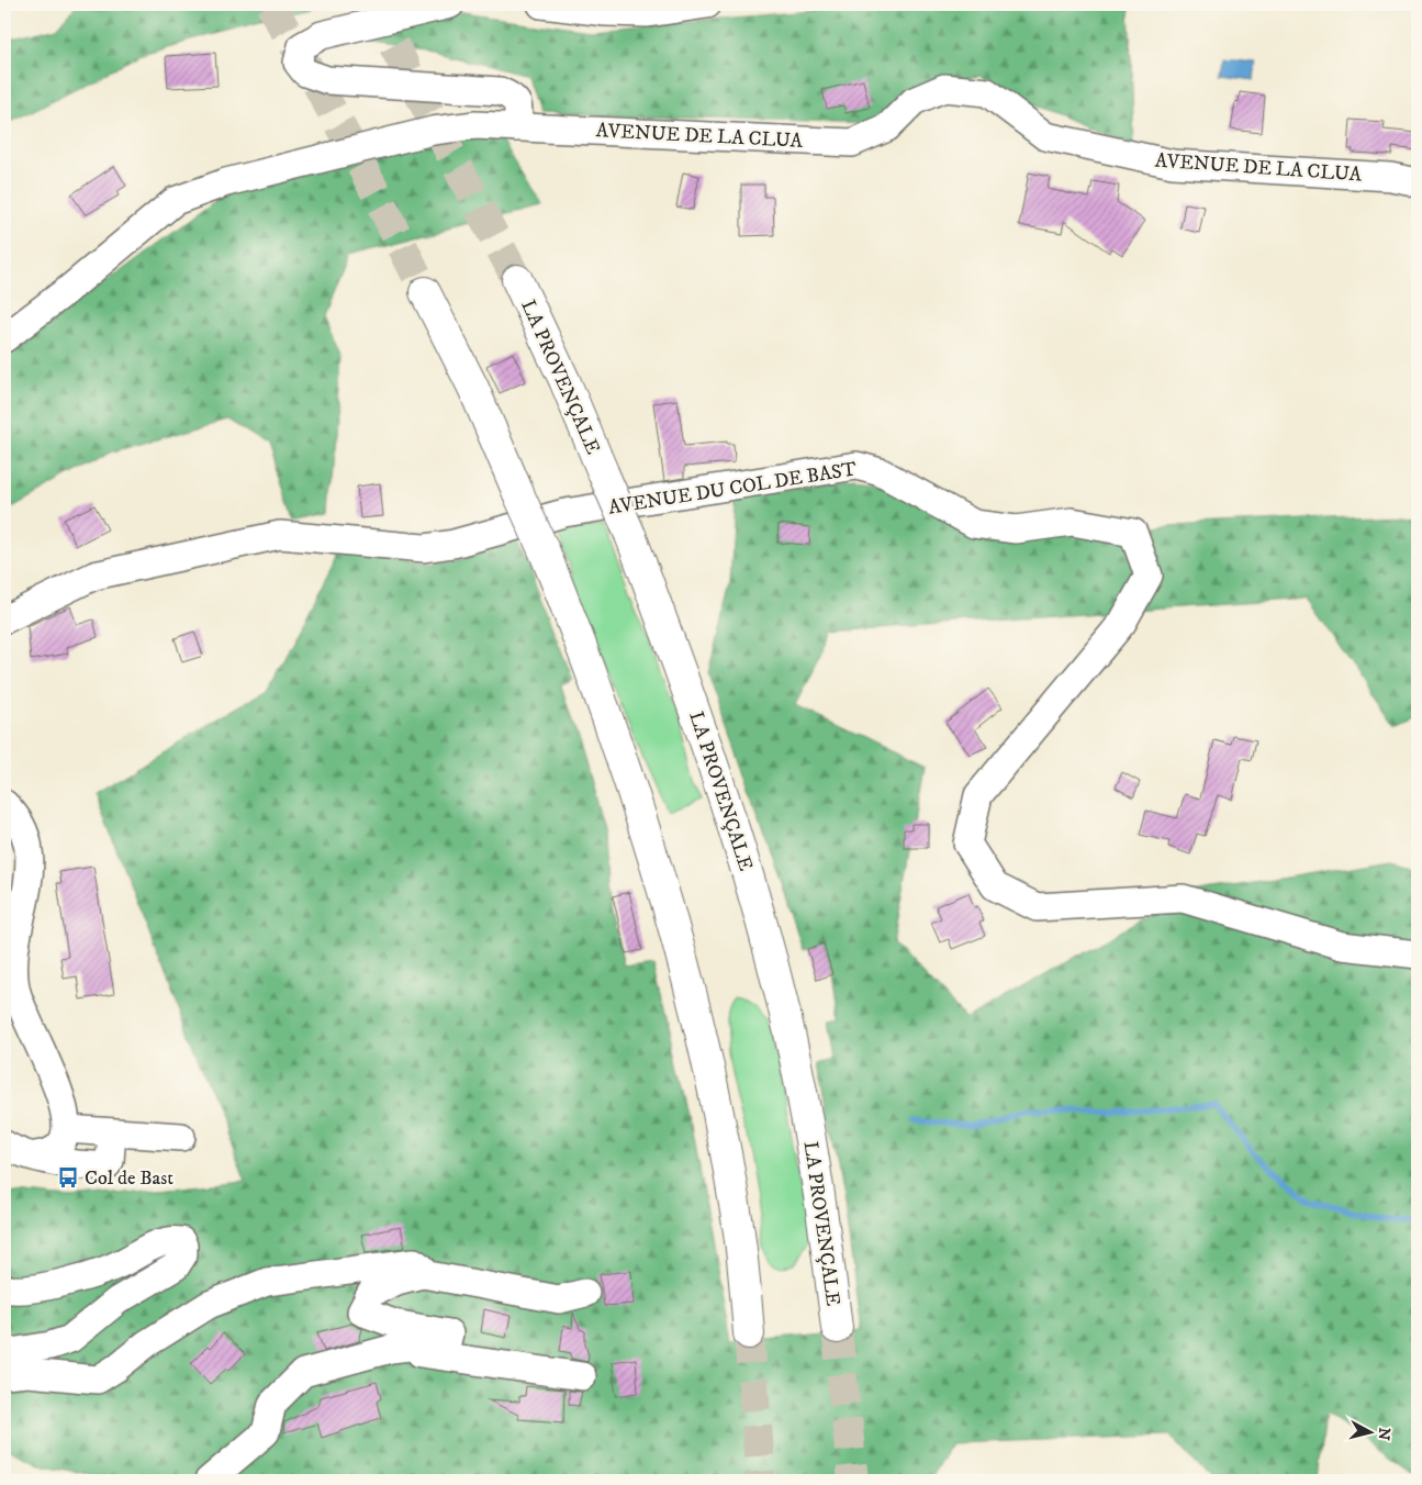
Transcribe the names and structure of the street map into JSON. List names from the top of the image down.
{
  "streets": {
    "highway": ["LA PROVENÇALE"],
    "street": ["AVENUE DE LA CLUA", "AVENUE DU COL DE BAST"]
  },
  "places": {
    "bus stop": ["Col de Bast"]
  },
  "north": "right"
}
